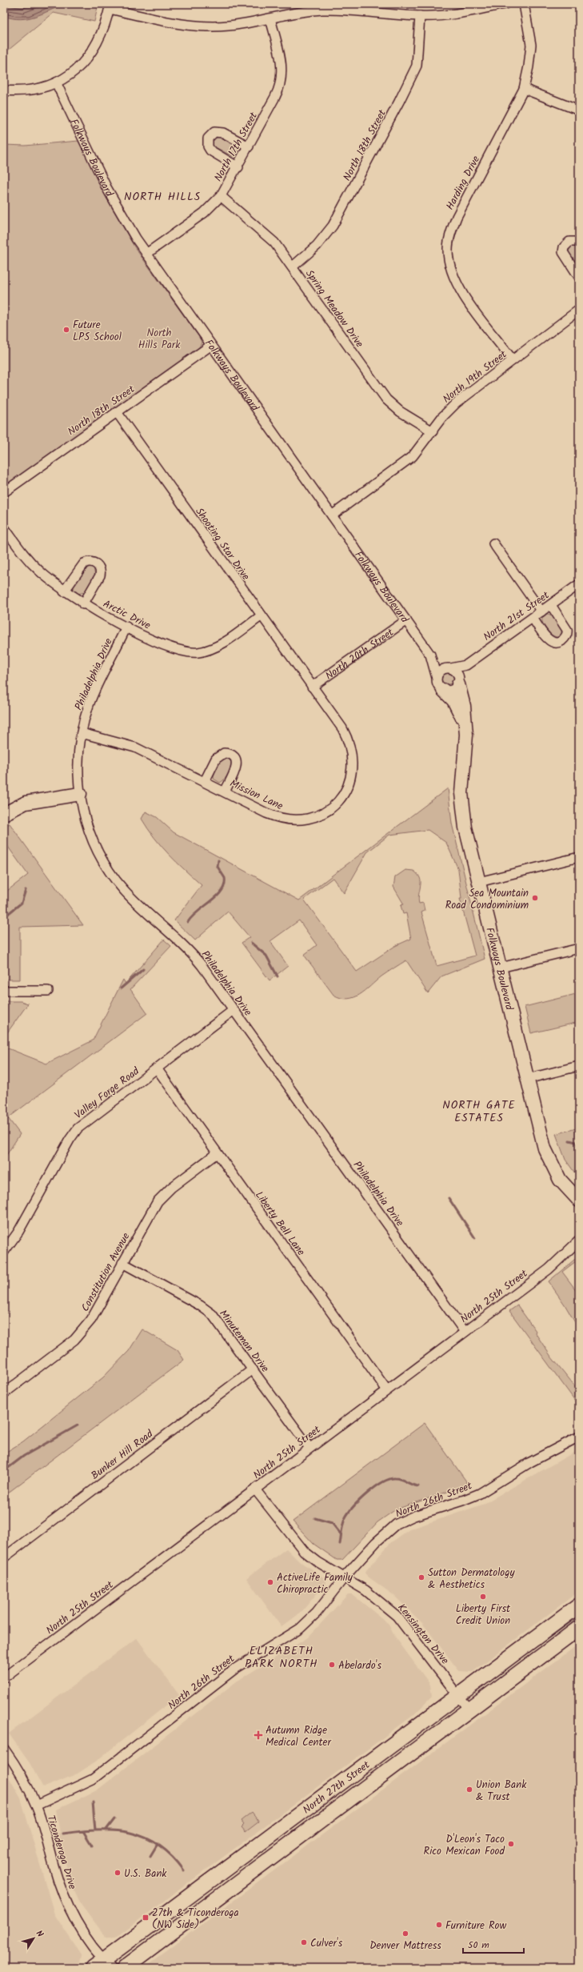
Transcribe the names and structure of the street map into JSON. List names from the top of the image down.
{
  "streets": {
    "main road": ["North 27th Street"],
    "street": [
      "North 18th Street",
      "North 17th Street",
      "Folkways Boulevard",
      "Harding Drive",
      "Spring Meadow Drive",
      "North 19th Street",
      "Shooting Star Drive",
      "Arctic Drive",
      "North 21st Street",
      "North 20th Street",
      "Philadelphia Drive",
      "Mission Lane",
      "Valley Forge Road",
      "Liberty Bell Lane",
      "Constitution Avenue",
      "North 25th Street",
      "Minuteman Drive",
      "Bunker Hill Road",
      "North 26th Street",
      "Kensington Drive",
      "Ticonderoga Drive"
    ]
  },
  "crossings": [
    ["North 18th Street", "Folkways Boulevard"],
    ["North 18th Street", "Spring Meadow Drive"],
    ["North 18th Street", "Shooting Star Drive"],
    ["North 17th Street", "Folkways Boulevard"],
    ["North 17th Street", "Spring Meadow Drive"],
    ["Folkways Boulevard", "North 19th Street"],
    ["Folkways Boulevard", "North 21st Street"],
    ["Folkways Boulevard", "North 20th Street"],
    ["Harding Drive", "North 19th Street"],
    ["Spring Meadow Drive", "North 19th Street"],
    ["Shooting Star Drive", "Arctic Drive"],
    ["Shooting Star Drive", "North 20th Street"],
    ["Shooting Star Drive", "Mission Lane"],
    ["Arctic Drive", "Philadelphia Drive"],
    ["North 20th Street", "Mission Lane"],
    ["Philadelphia Drive", "Mission Lane"],
    ["Philadelphia Drive", "Valley Forge Road"],
    ["Philadelphia Drive", "North 25th Street"],
    ["Valley Forge Road", "Liberty Bell Lane"],
    ["Liberty Bell Lane", "Constitution Avenue"],
    ["Liberty Bell Lane", "North 25th Street"],
    ["Constitution Avenue", "Minuteman Drive"],
    ["North 25th Street", "Minuteman Drive"],
    ["North 25th Street", "Kensington Drive"],
    ["Minuteman Drive", "Bunker Hill Road"],
    ["North 26th Street", "Kensington Drive"],
    ["North 26th Street", "Ticonderoga Drive"],
    ["Kensington Drive", "North 27th Street"],
    ["North 27th Street", "Ticonderoga Drive"]
  ],
  "districts": ["NORTH HILLS", "NORTH GATE ESTATES", "ELIZABETH PARK NORTH"],
  "parks": ["North Hills Park"],
  "places": {
    "other": [
      "Future LPS School",
      "Sea Mountain Road Condominium",
      "Sutton Dermatology & Aesthetics",
      "ActiveLife Family Chiropractic",
      "Liberty First Credit Union",
      "Abelardo's",
      "Union Bank & Trust",
      "D'Leon's Taco Rico Mexican Food",
      "U.S. Bank",
      "Furniture Row",
      "Denver Mattress",
      "Culver's"
    ],
    "health": ["Autumn Ridge Medical Center"],
    "transit": ["27th & Ticonderoga (NW Side)"]
  },
  "scale_bar": "50 m",
  "north": "top right"
}
